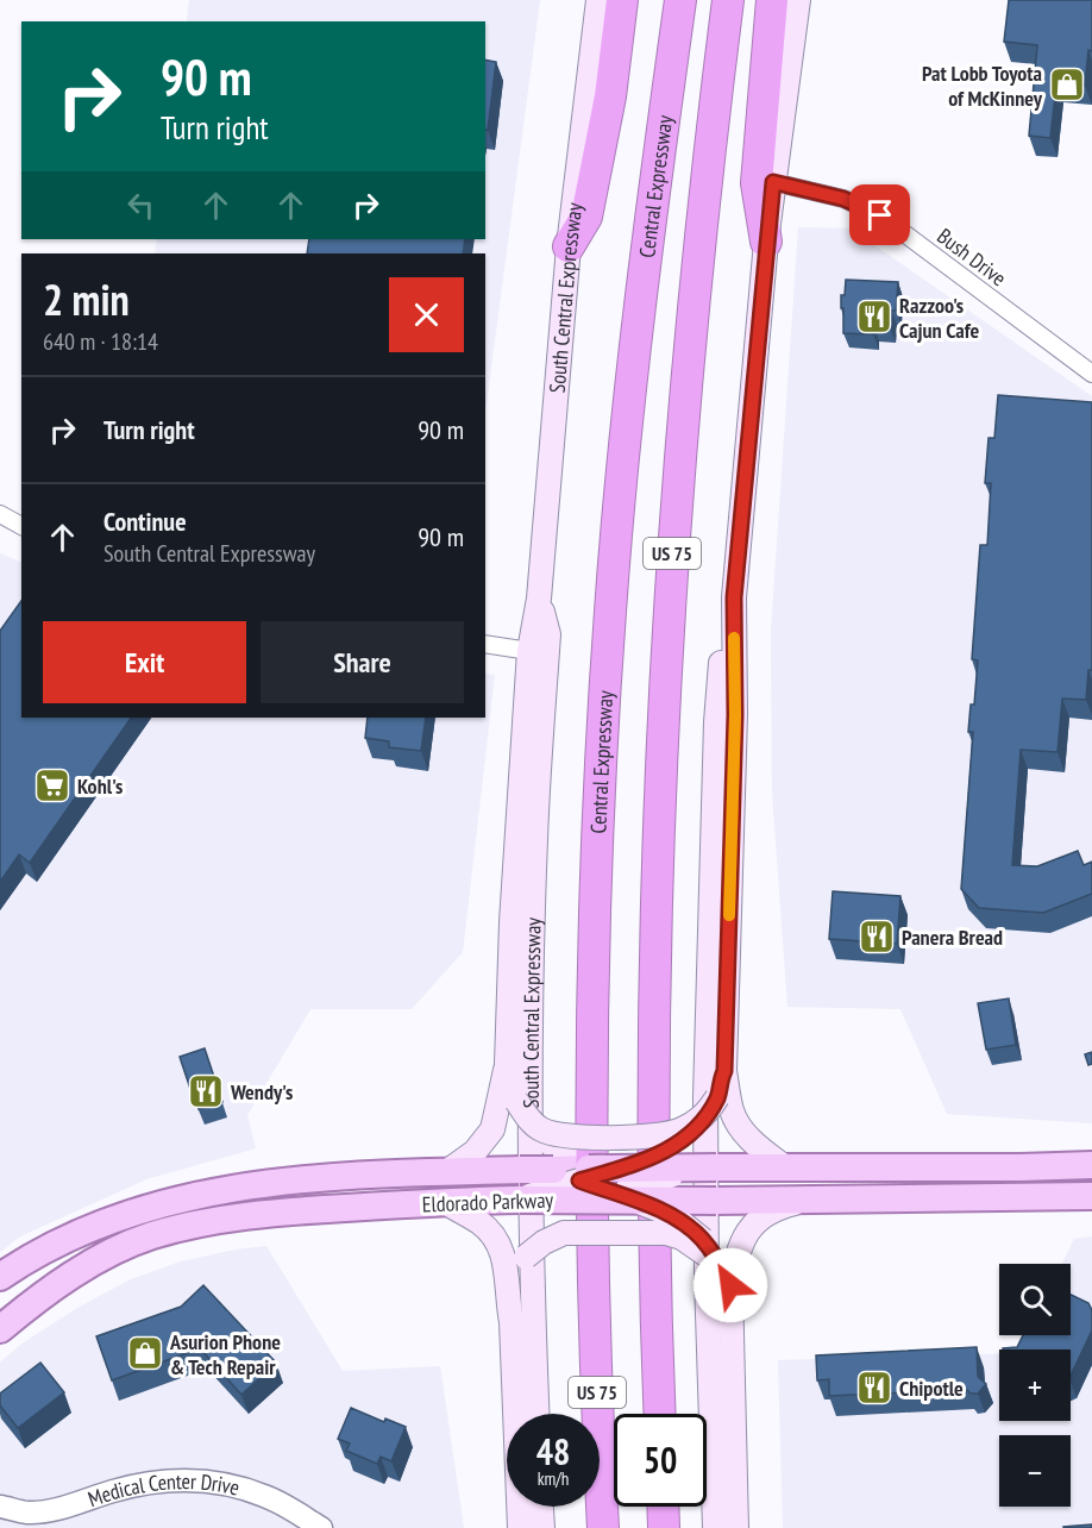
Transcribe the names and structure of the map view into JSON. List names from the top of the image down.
{
  "streets": {
    "highway": ["Central Expressway", "US 75"],
    "main road": ["South Central Expressway", "Eldorado Parkway"],
    "street": ["Bush Drive", "Medical Center Drive"]
  },
  "places": {
    "shop": ["Pat Lobb Toyota of McKinney", "Asurion Phone & Tech Repair"],
    "restaurant": [
      "Razzoo's Cajun Cafe",
      "Panera Bread",
      "Wendy's",
      "Chipotle"
    ],
    "supermarket": ["Kohl's"]
  },
  "page": {
    "turn": ["90 m", "Turn right"],
    "heading": ["2 min", "640 m · 18:14"],
    "list": [
      {
        "name": "Turn right",
        "value": "90 m"
      },
      {
        "name": "Continue",
        "note": "South Central Expressway",
        "value": "90 m"
      }
    ],
    "buttons": ["Exit", "Share"],
    "map_buttons": ["+", "−"],
    "speed": "48 km/h",
    "limit": "50"
  }
}
